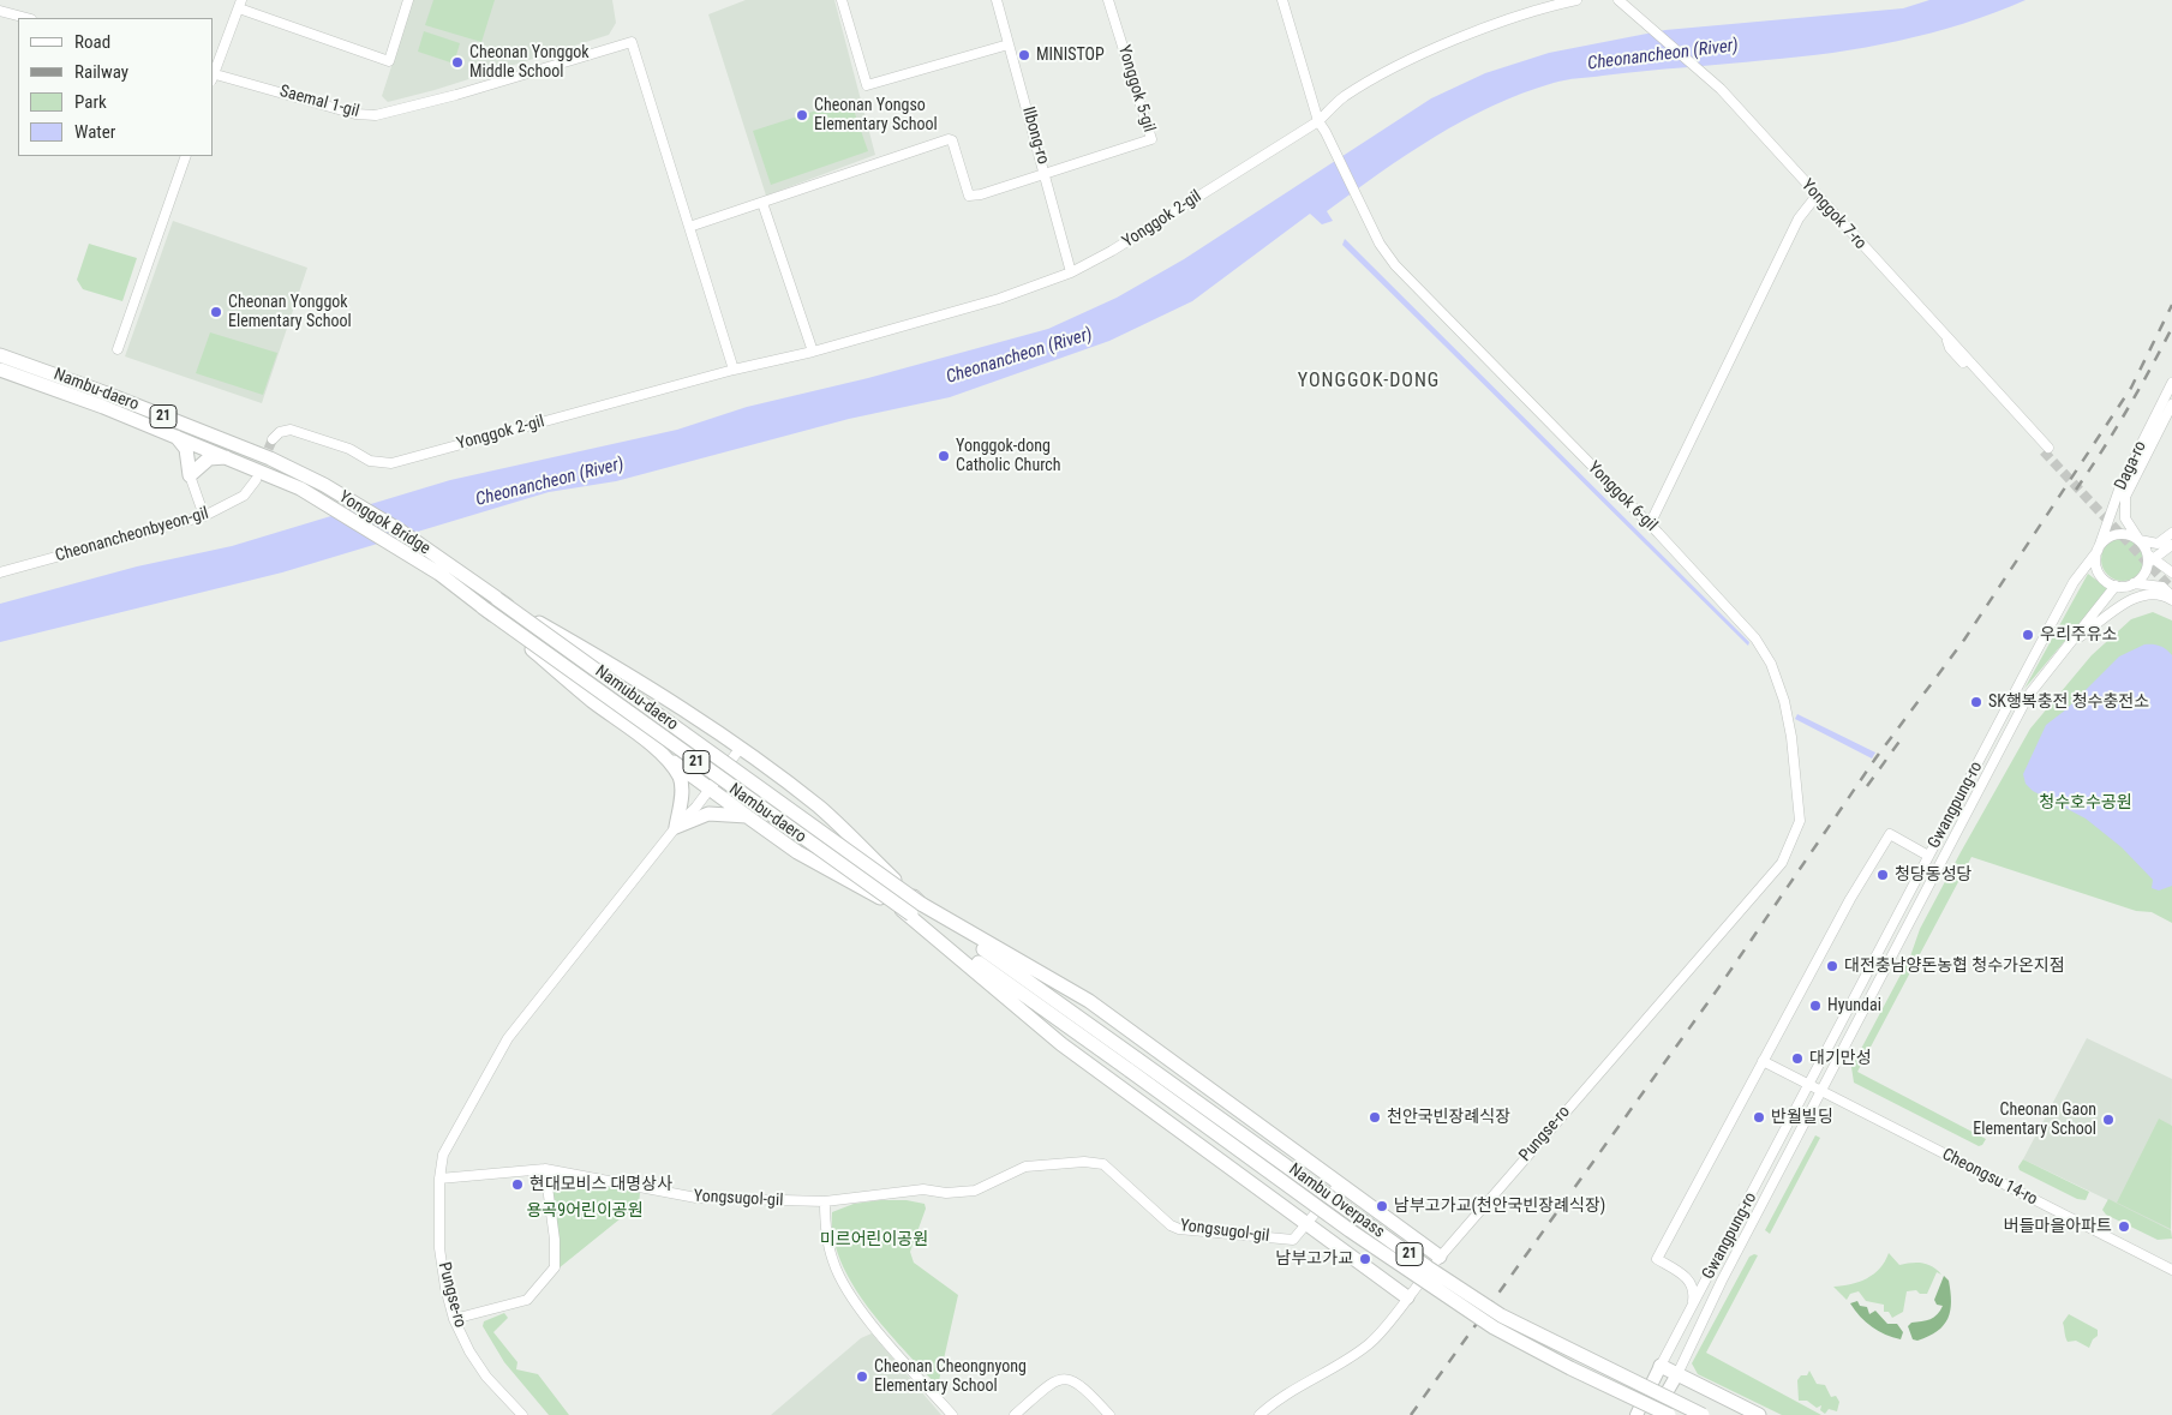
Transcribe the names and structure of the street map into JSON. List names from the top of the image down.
{
  "streets": {
    "highway": [
      "Nambu-daero",
      "21",
      "Yonggok Bridge",
      "Namubu-daero",
      "Nambu Overpass"
    ],
    "main road": ["Gwangpung-ro"],
    "street": [
      "Yonggok 5-gil",
      "Saemal 1-gil",
      "Ilbong-ro",
      "Yonggok 7-ro",
      "Yonggok 2-gil",
      "Daga-ro",
      "Yonggok 6-gil",
      "Cheonancheonbyeon-gil",
      "Pungse-ro",
      "Cheongsu 14-ro",
      "Yongsugol-gil"
    ]
  },
  "crossings": [
    ["Yonggok 5-gil", "Ilbong-ro"],
    ["Ilbong-ro", "Yonggok 2-gil"],
    ["Yonggok 2-gil", "Yonggok 6-gil"],
    ["Nambu-daero", "21"],
    ["Nambu-daero", "Yonggok Bridge"],
    ["Nambu-daero", "Nambu Overpass"],
    ["21", "Namubu-daero"],
    ["21", "Nambu Overpass"],
    ["Daga-ro", "Gwangpung-ro"],
    ["Yonggok 6-gil", "Pungse-ro"],
    ["Yonggok Bridge", "Namubu-daero"],
    ["Gwangpung-ro", "Cheongsu 14-ro"],
    ["Pungse-ro", "Yongsugol-gil"]
  ],
  "districts": ["YONGGOK-DONG"],
  "water": ["Cheonancheon (River)"],
  "parks": ["청수호수공원", "용곡9어린이공원", "미르어린이공원"],
  "places": [
    "MINISTOP",
    "Cheonan Yonggok Middle School",
    "Cheonan Yongso Elementary School",
    "Cheonan Yonggok Elementary School",
    "Yonggok-dong Catholic Church",
    "우리주유소",
    "SK행복충전 청수충전소",
    "청당동성당",
    "대전충남양돈농협 청수가온지점",
    "Hyundai",
    "대기만성",
    "천안국빈장례식장",
    "반월빌딩",
    "Cheonan Gaon Elementary School",
    "현대모비스 대명상사",
    "남부고가교(천안국빈장례식장)",
    "버들마을아파트",
    "남부고가교",
    "Cheonan Cheongnyong Elementary School"
  ],
  "legend": [
    "Road",
    "Railway",
    "Park",
    "Water"
  ]
}
